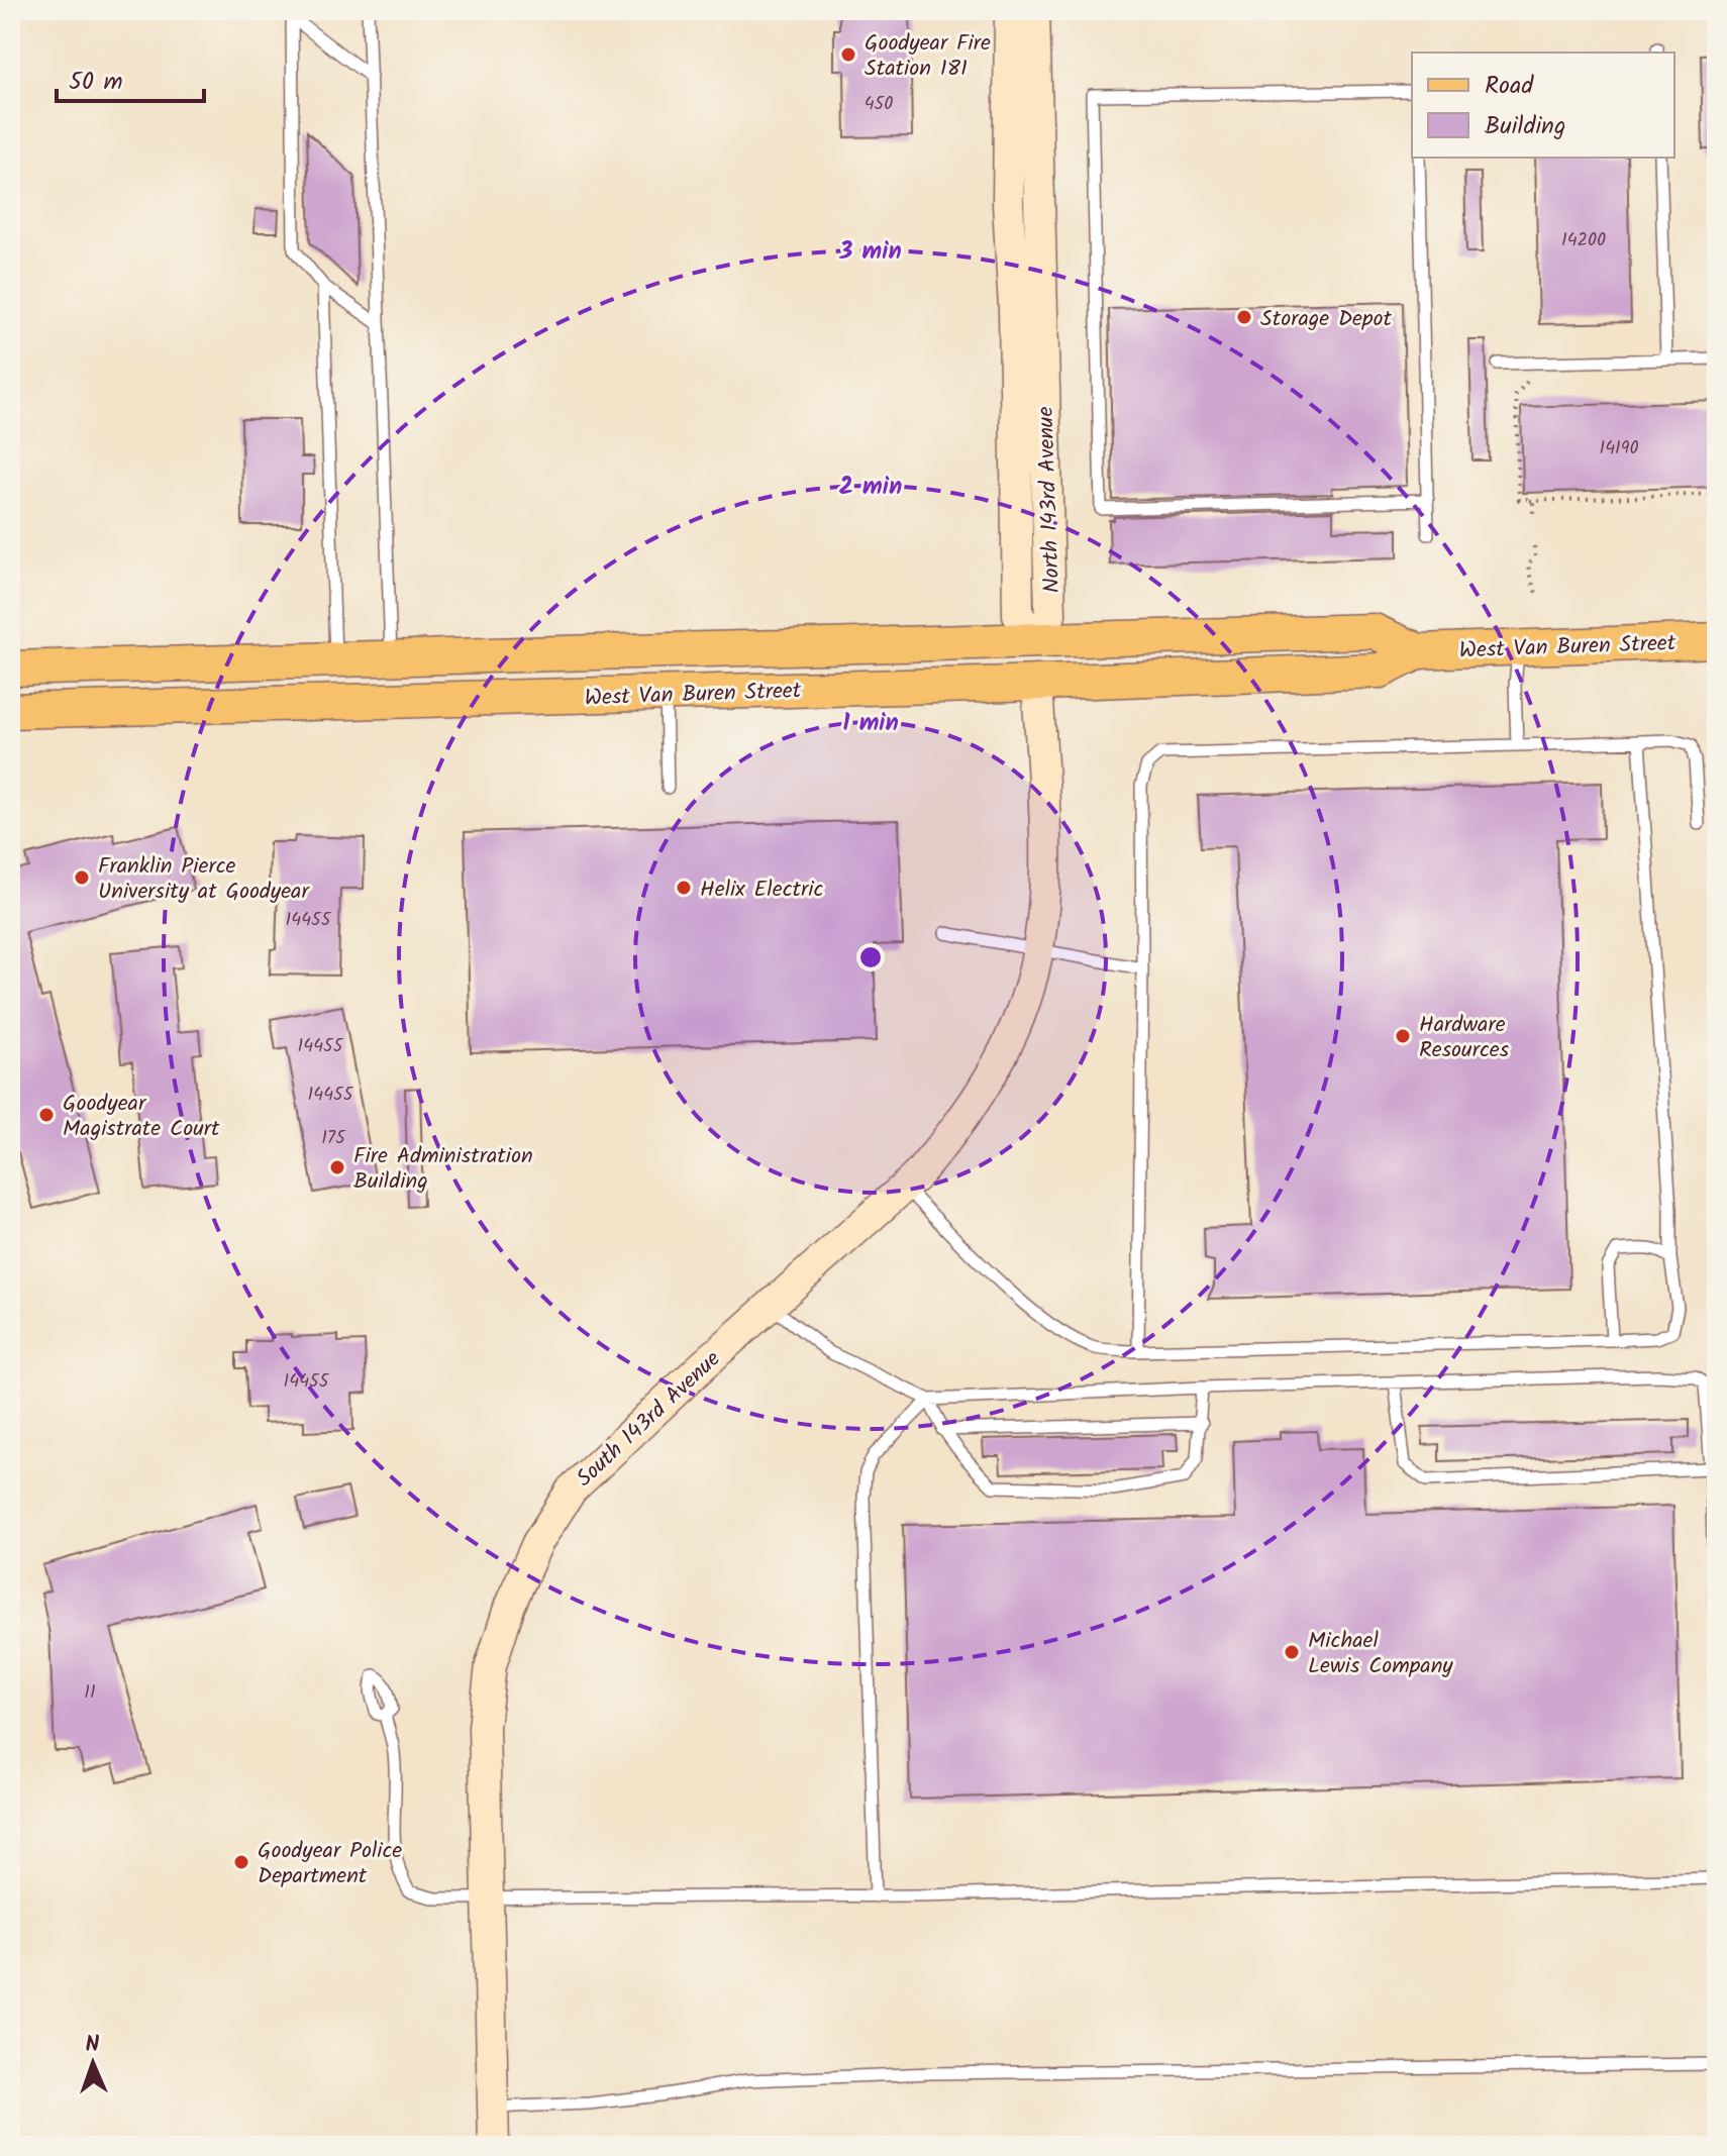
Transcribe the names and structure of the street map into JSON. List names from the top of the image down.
{
  "streets": {
    "main road": ["West Van Buren Street"],
    "street": ["North 143rd Avenue", "South 143rd Avenue"]
  },
  "crossings": [
    ["North 143rd Avenue", "West Van Buren Street"],
    ["West Van Buren Street", "South 143rd Avenue"]
  ],
  "places": [
    "Goodyear Fire Station 181",
    "Storage Depot",
    "Franklin Pierce University at Goodyear",
    "Helix Electric",
    "Hardware Resources",
    "Goodyear Magistrate Court",
    "Fire Administration Building",
    "Michael Lewis Company",
    "Goodyear Police Department"
  ],
  "house_numbers": [
    "450",
    "14200",
    "14190",
    "14455",
    "14455",
    "14455",
    "175",
    "14455",
    "11"
  ],
  "legend": ["Road", "Building"],
  "scale_bar": "50 m",
  "north": "top",
  "rings": ["3 min", "2 min", "1 min"]
}
